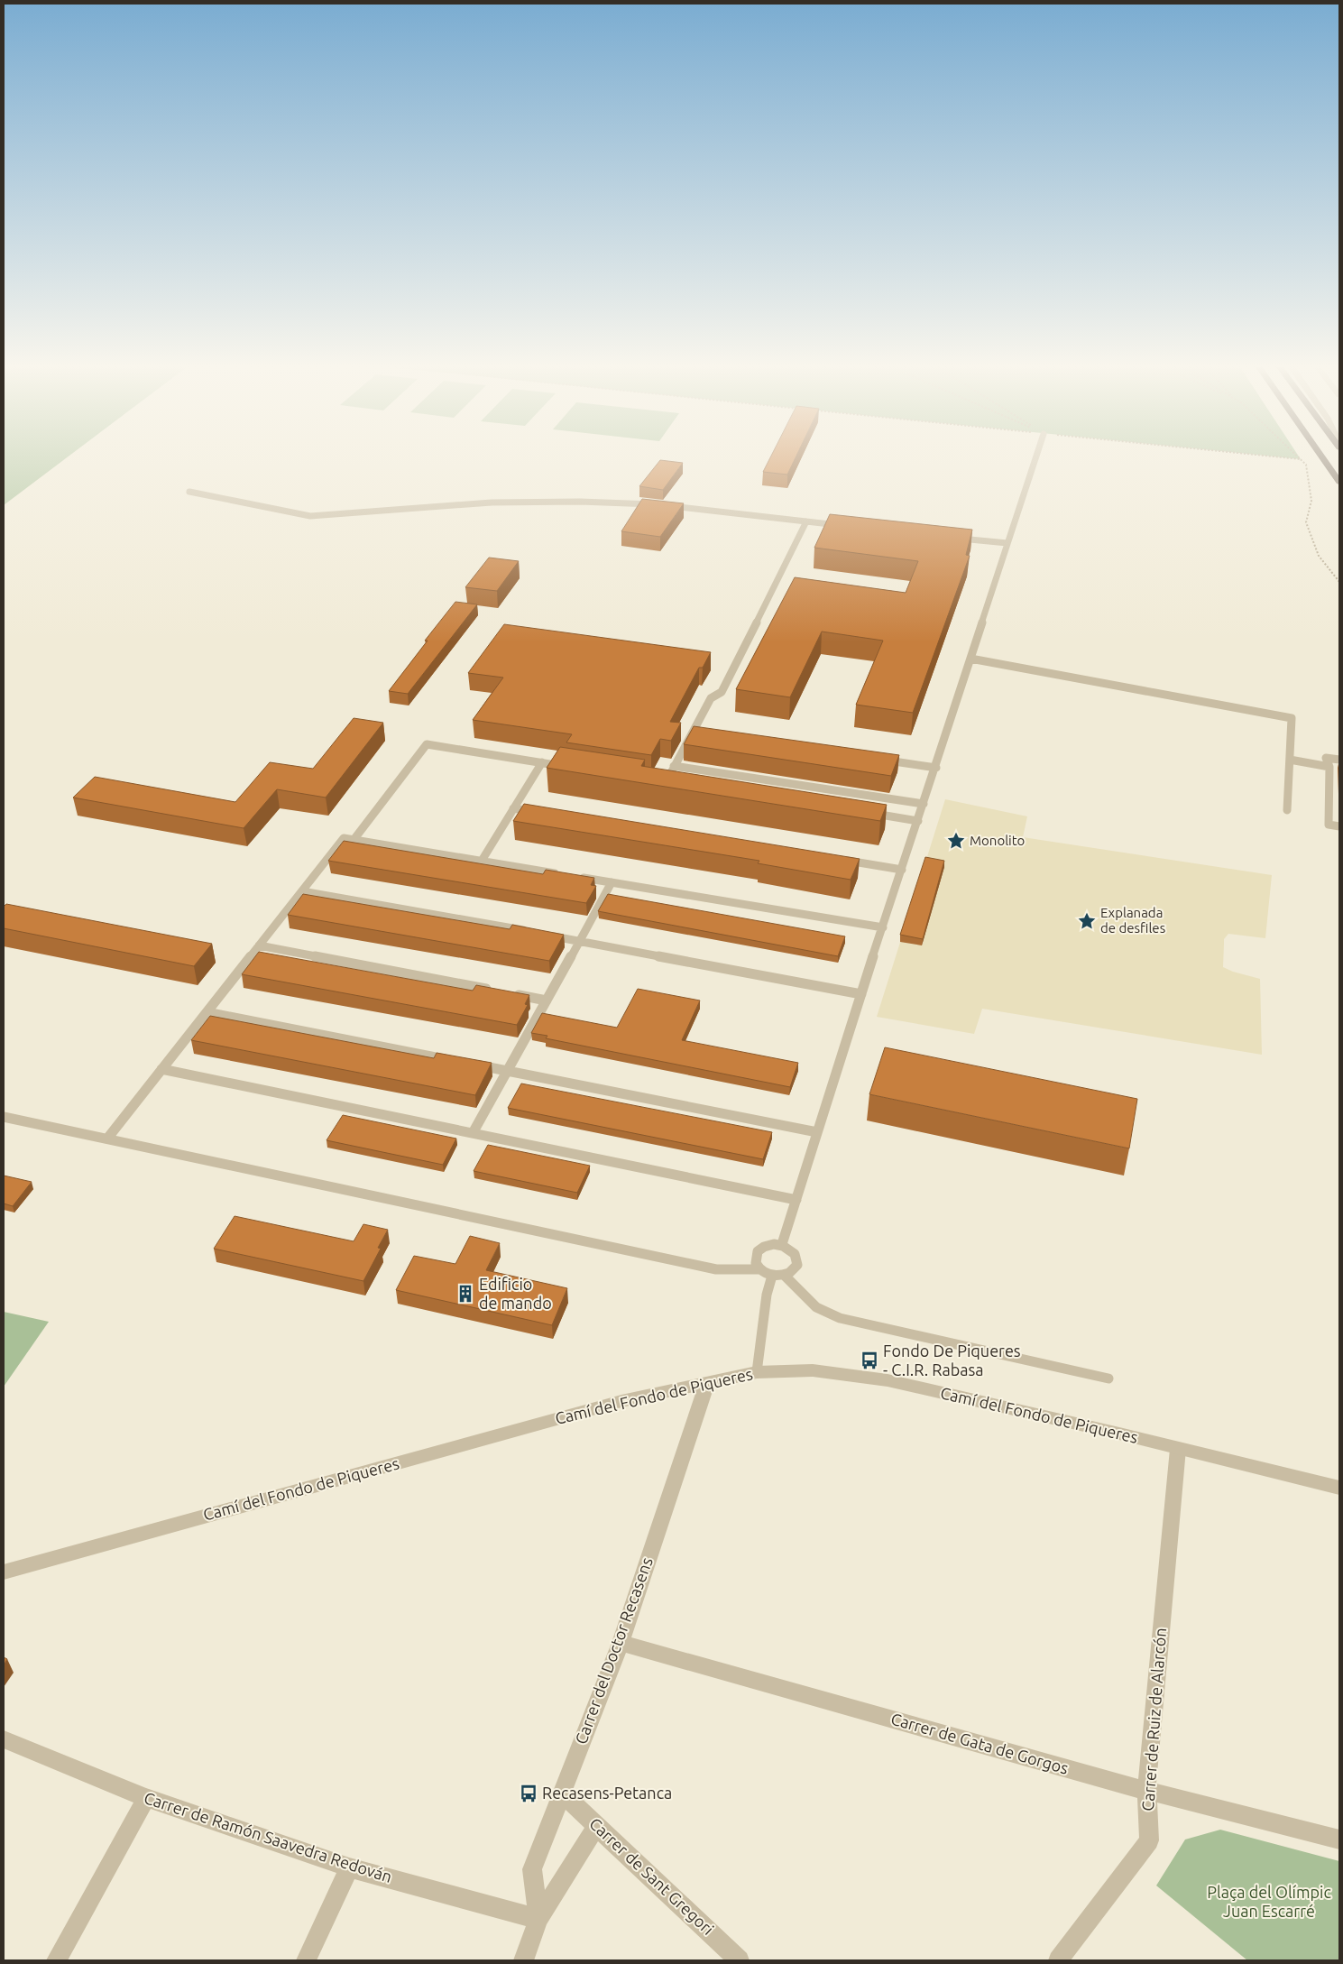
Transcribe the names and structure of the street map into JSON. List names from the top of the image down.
{
  "streets": {
    "street": [
      "Camí del Fondo de Piqueres",
      "Carrer del Doctor Recasens",
      "Carrer de Ruiz de Alarcón",
      "Carrer de Gata de Gorgos",
      "Carrer de Ramón Saavedra Redován",
      "Carrer de Sant Gregori"
    ]
  },
  "crossings": [
    ["Camí del Fondo de Piqueres", "Carrer del Doctor Recasens"],
    ["Camí del Fondo de Piqueres", "Carrer de Ruiz de Alarcón"],
    ["Carrer del Doctor Recasens", "Carrer de Gata de Gorgos"],
    ["Carrer del Doctor Recasens", "Carrer de Ramón Saavedra Redován"],
    ["Carrer del Doctor Recasens", "Carrer de Sant Gregori"],
    ["Carrer de Ruiz de Alarcón", "Carrer de Gata de Gorgos"]
  ],
  "parks": ["Plaça del Olímpic Juan Escarré"],
  "places": {
    "place": ["Monolito", "Explanada de desfiles"],
    "building": ["Edificio de mando"],
    "bus stop": ["Fondo De Piqueres - C.I.R. Rabasa", "Recasens-Petanca"]
  }
}
